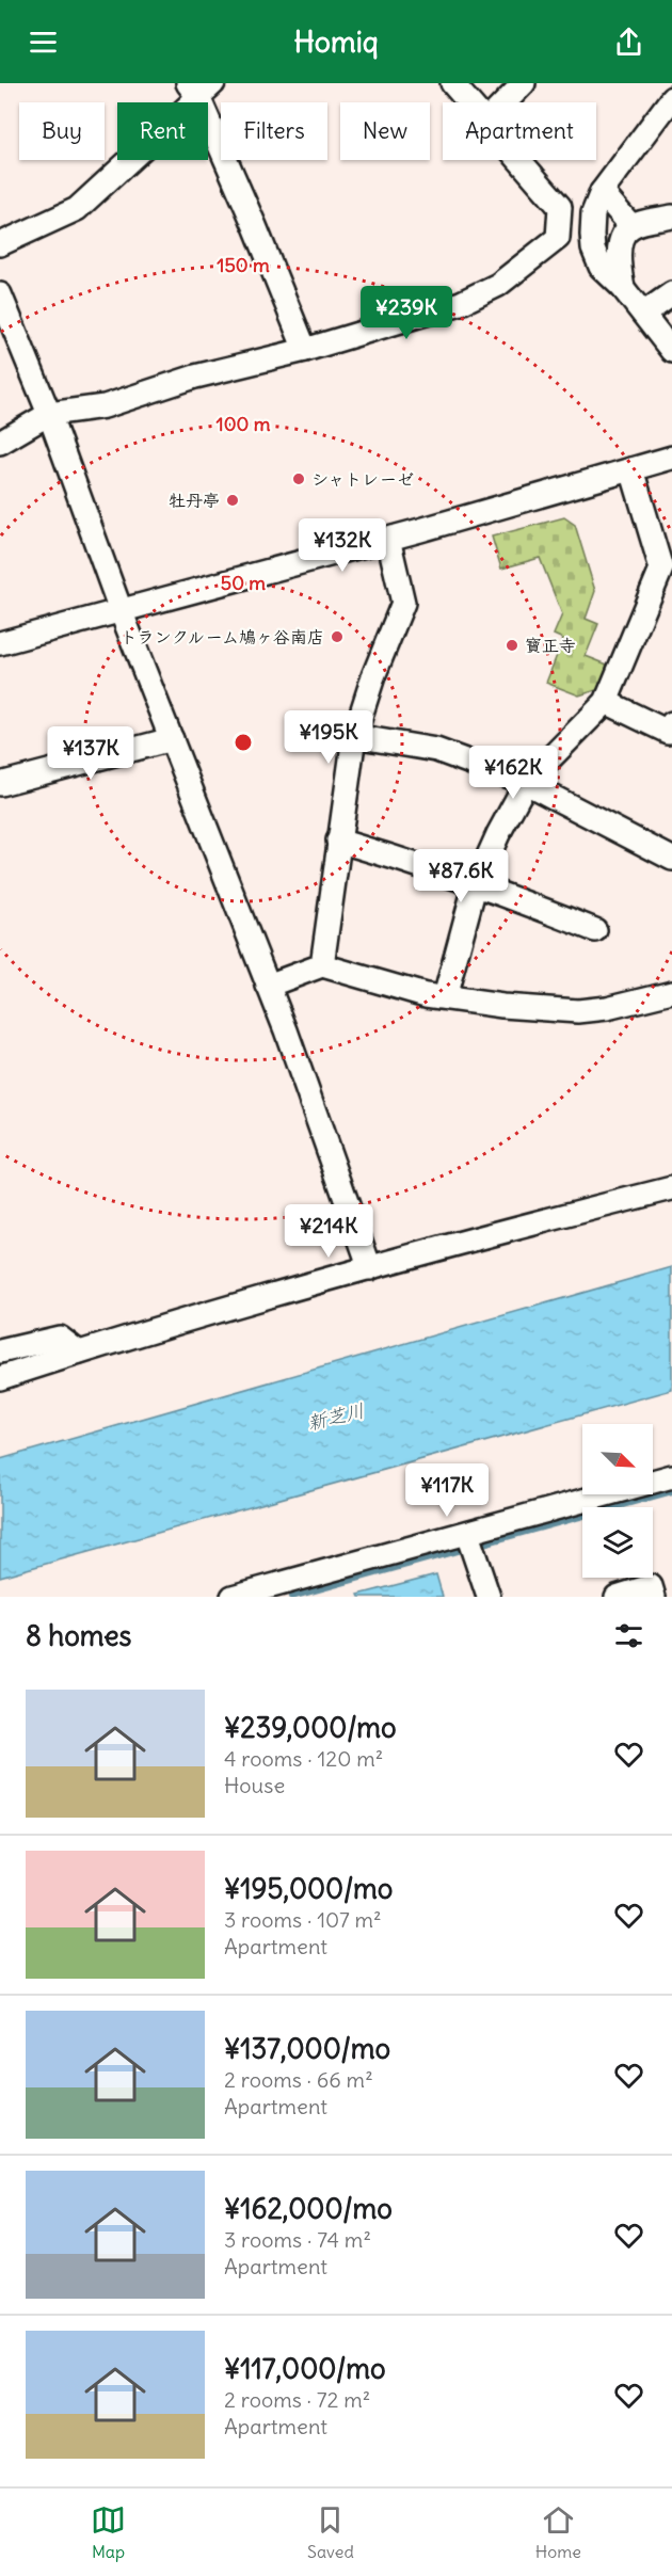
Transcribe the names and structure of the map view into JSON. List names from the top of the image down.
{
  "water": ["新芝川"],
  "places": [
    "シャトレーゼ",
    "牡丹亭",
    "トランクルーム鳩ヶ谷南店",
    "寶正寺"
  ],
  "north": "bottom right",
  "page": {
    "header": "Homiq",
    "chip": [
      "Buy",
      "Rent",
      "Filters",
      "New",
      "Apartment"
    ],
    "price": [
      "¥239K",
      "¥132K",
      "¥195K",
      "¥137K",
      "¥162K",
      "¥87.6K",
      "¥214K",
      "¥117K"
    ],
    "heading": "8 homes",
    "list": [
      {
        "name": "¥239,000/mo",
        "note": "4 rooms · 120 m² · House"
      },
      {
        "name": "¥195,000/mo",
        "note": "3 rooms · 107 m² · Apartment"
      },
      {
        "name": "¥137,000/mo",
        "note": "2 rooms · 66 m² · Apartment"
      },
      {
        "name": "¥162,000/mo",
        "note": "3 rooms · 74 m² · Apartment"
      },
      {
        "name": "¥117,000/mo",
        "note": "2 rooms · 72 m² · Apartment"
      }
    ],
    "tabs": ["Map", "Saved", "Home"]
  },
  "rings": ["150 m", "100 m", "50 m"]
}
